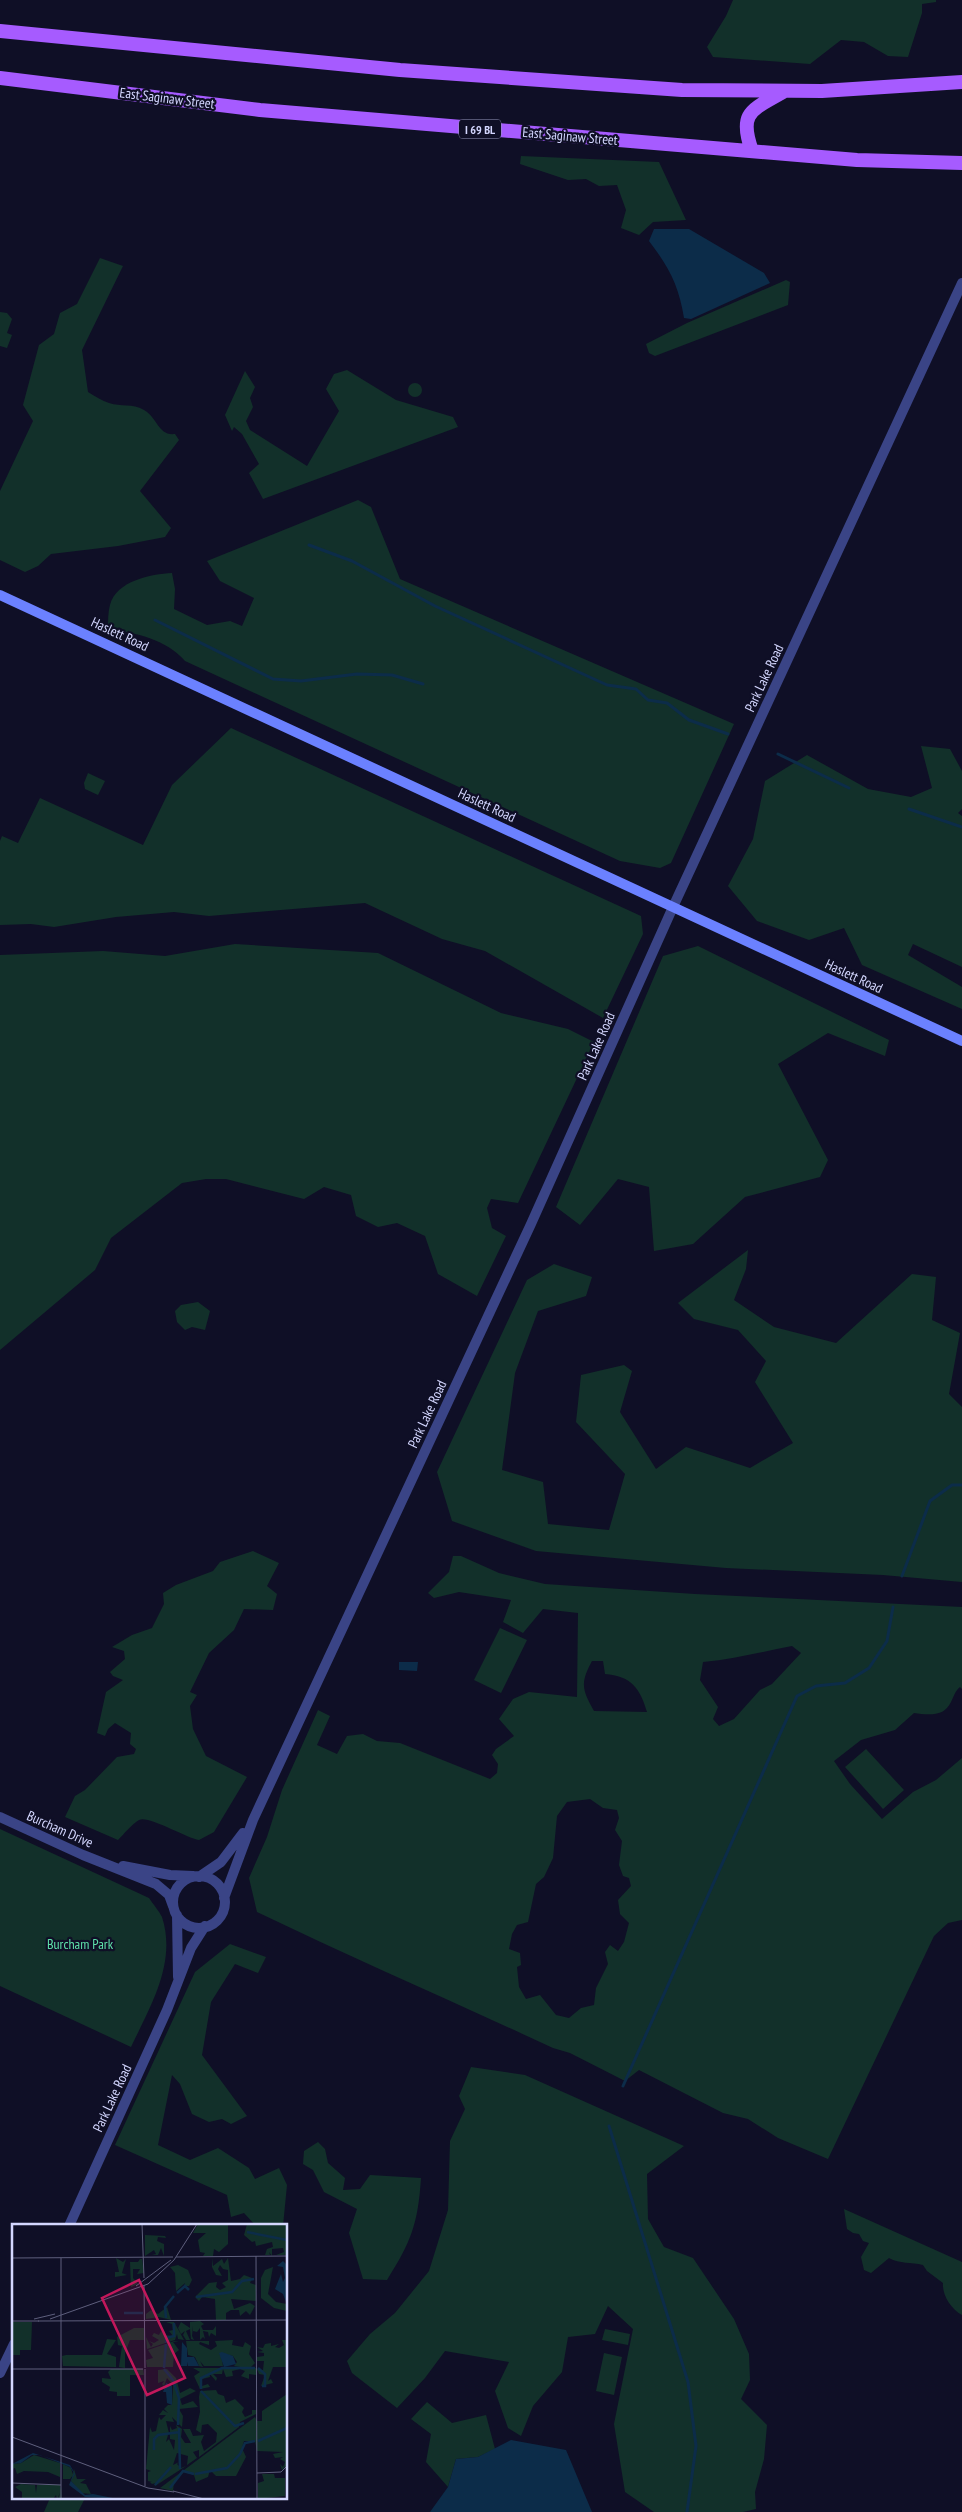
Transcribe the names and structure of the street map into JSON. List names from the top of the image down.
{
  "streets": {
    "main road": ["East Saginaw Street", "I 69 BL", "Haslett Road"],
    "street": ["Park Lake Road", "Burcham Drive"]
  },
  "crossings": [
    ["Haslett Road", "Park Lake Road"],
    ["Park Lake Road", "Burcham Drive"]
  ],
  "parks": ["Burcham Park"]
}
